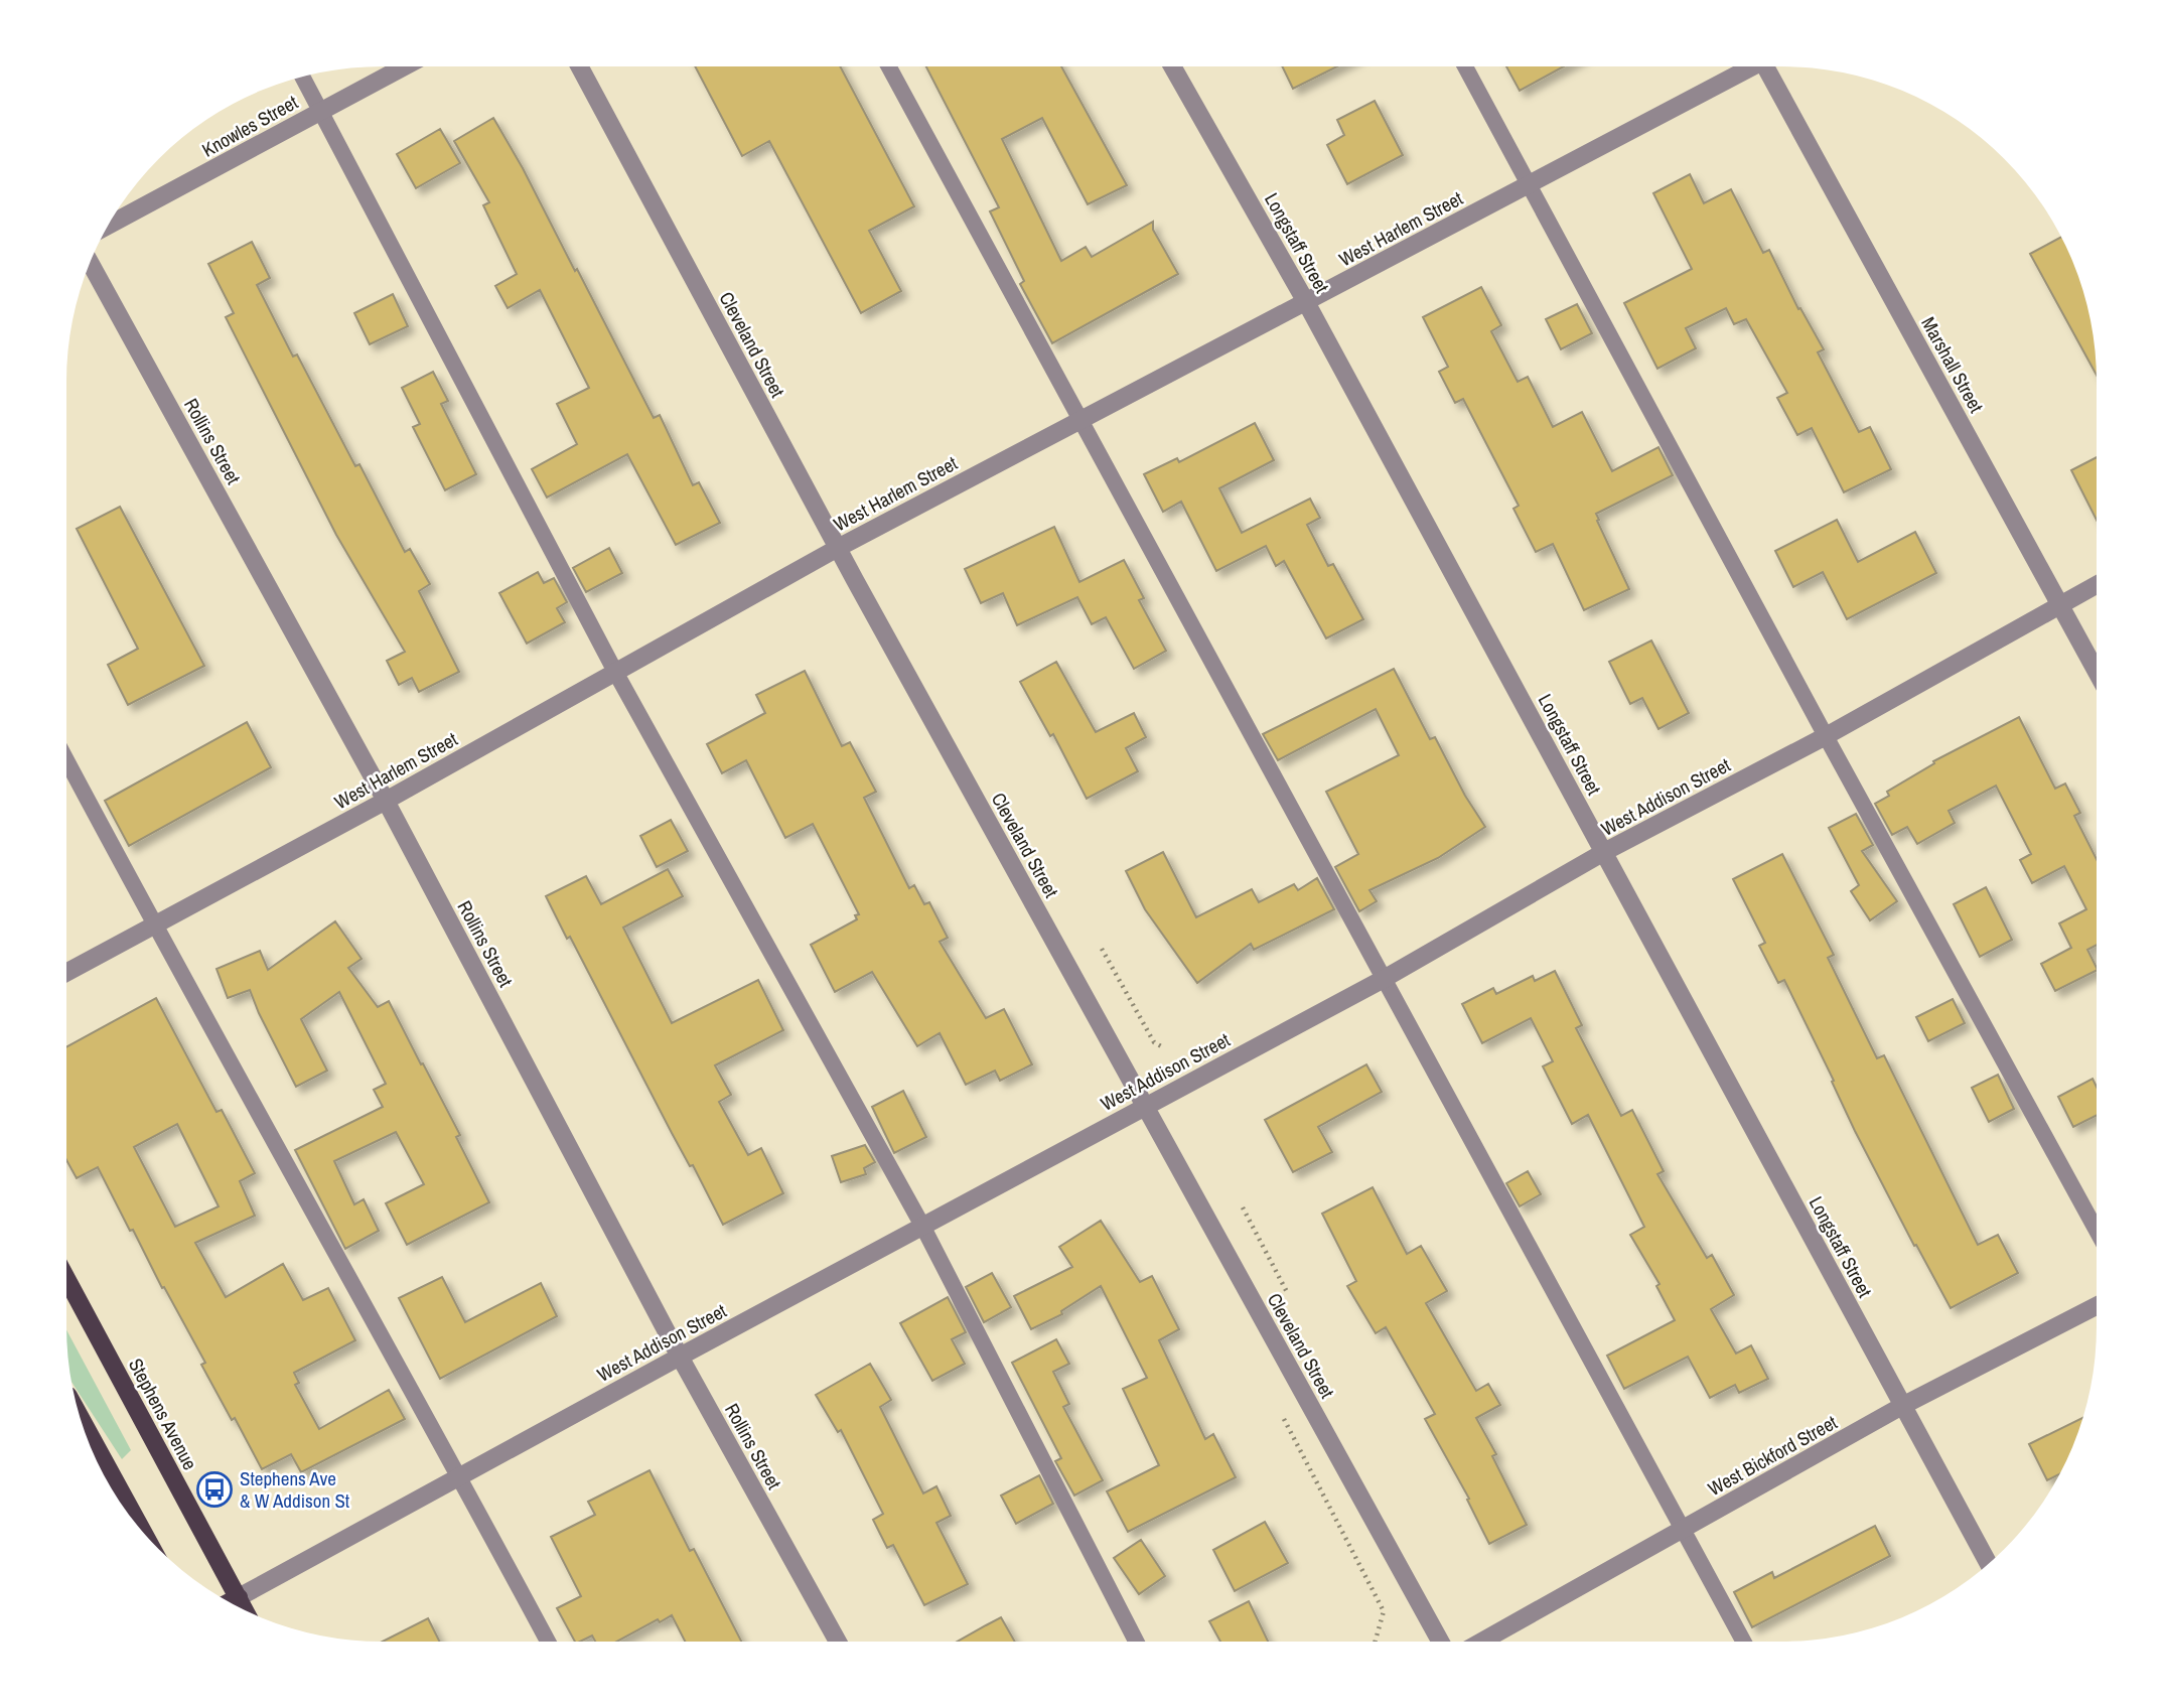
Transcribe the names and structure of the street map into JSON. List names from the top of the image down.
{
  "streets": {
    "main road": ["Stephens Avenue"],
    "street": [
      "Knowles Street",
      "West Harlem Street",
      "Longstaff Street",
      "Cleveland Street",
      "Marshall Street",
      "Rollins Street",
      "West Addison Street",
      "West Bickford Street"
    ]
  },
  "crossings": [
    ["West Harlem Street", "Longstaff Street"],
    ["West Harlem Street", "Cleveland Street"],
    ["West Harlem Street", "Rollins Street"],
    ["Longstaff Street", "West Addison Street"],
    ["Longstaff Street", "West Bickford Street"],
    ["Cleveland Street", "West Addison Street"],
    ["Marshall Street", "West Addison Street"],
    ["Rollins Street", "West Addison Street"],
    ["West Addison Street", "Stephens Avenue"]
  ],
  "places": {
    "bus stop": ["Stephens Ave & W Addison St"]
  }
}
